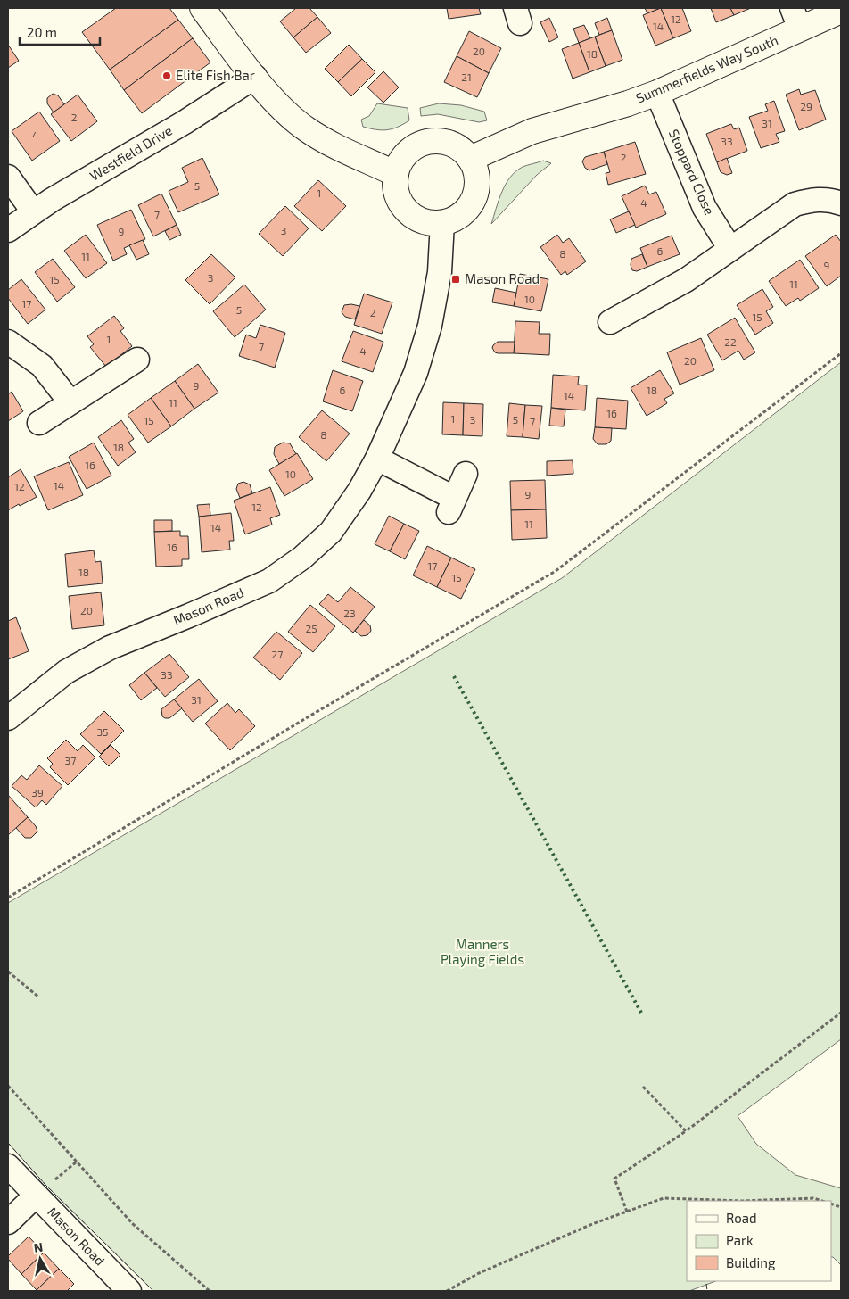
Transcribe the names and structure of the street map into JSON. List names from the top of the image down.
{
  "streets": {
    "street": [
      "Summerfields Way South",
      "Westfield Drive",
      "Stoppard Close",
      "Mason Road"
    ]
  },
  "crossings": [
    ["Summerfields Way South", "Stoppard Close"],
    ["Summerfields Way South", "Mason Road"]
  ],
  "parks": ["Manners Playing Fields"],
  "places": {
    "other": ["Elite Fish Bar"],
    "transit": ["Mason Road"]
  },
  "house_numbers": [
    "12",
    "14",
    "20",
    "18",
    "21",
    "29",
    "2",
    "31",
    "4",
    "33",
    "2",
    "5",
    "1",
    "4",
    "7",
    "3",
    "9",
    "6",
    "8",
    "11",
    "9",
    "3",
    "15",
    "11",
    "10",
    "17",
    "5",
    "2",
    "15",
    "1",
    "22",
    "7",
    "4",
    "20",
    "9",
    "6",
    "18",
    "14",
    "11",
    "16",
    "1",
    "3",
    "5",
    "15",
    "7",
    "8",
    "18",
    "16",
    "10",
    "14",
    "12",
    "9",
    "12",
    "11",
    "14",
    "16",
    "17",
    "18",
    "15",
    "20",
    "23",
    "25",
    "27",
    "33",
    "31",
    "35",
    "37",
    "39"
  ],
  "legend": ["Road", "Park", "Building"],
  "scale_bar": "20 m",
  "north": "top"
}
